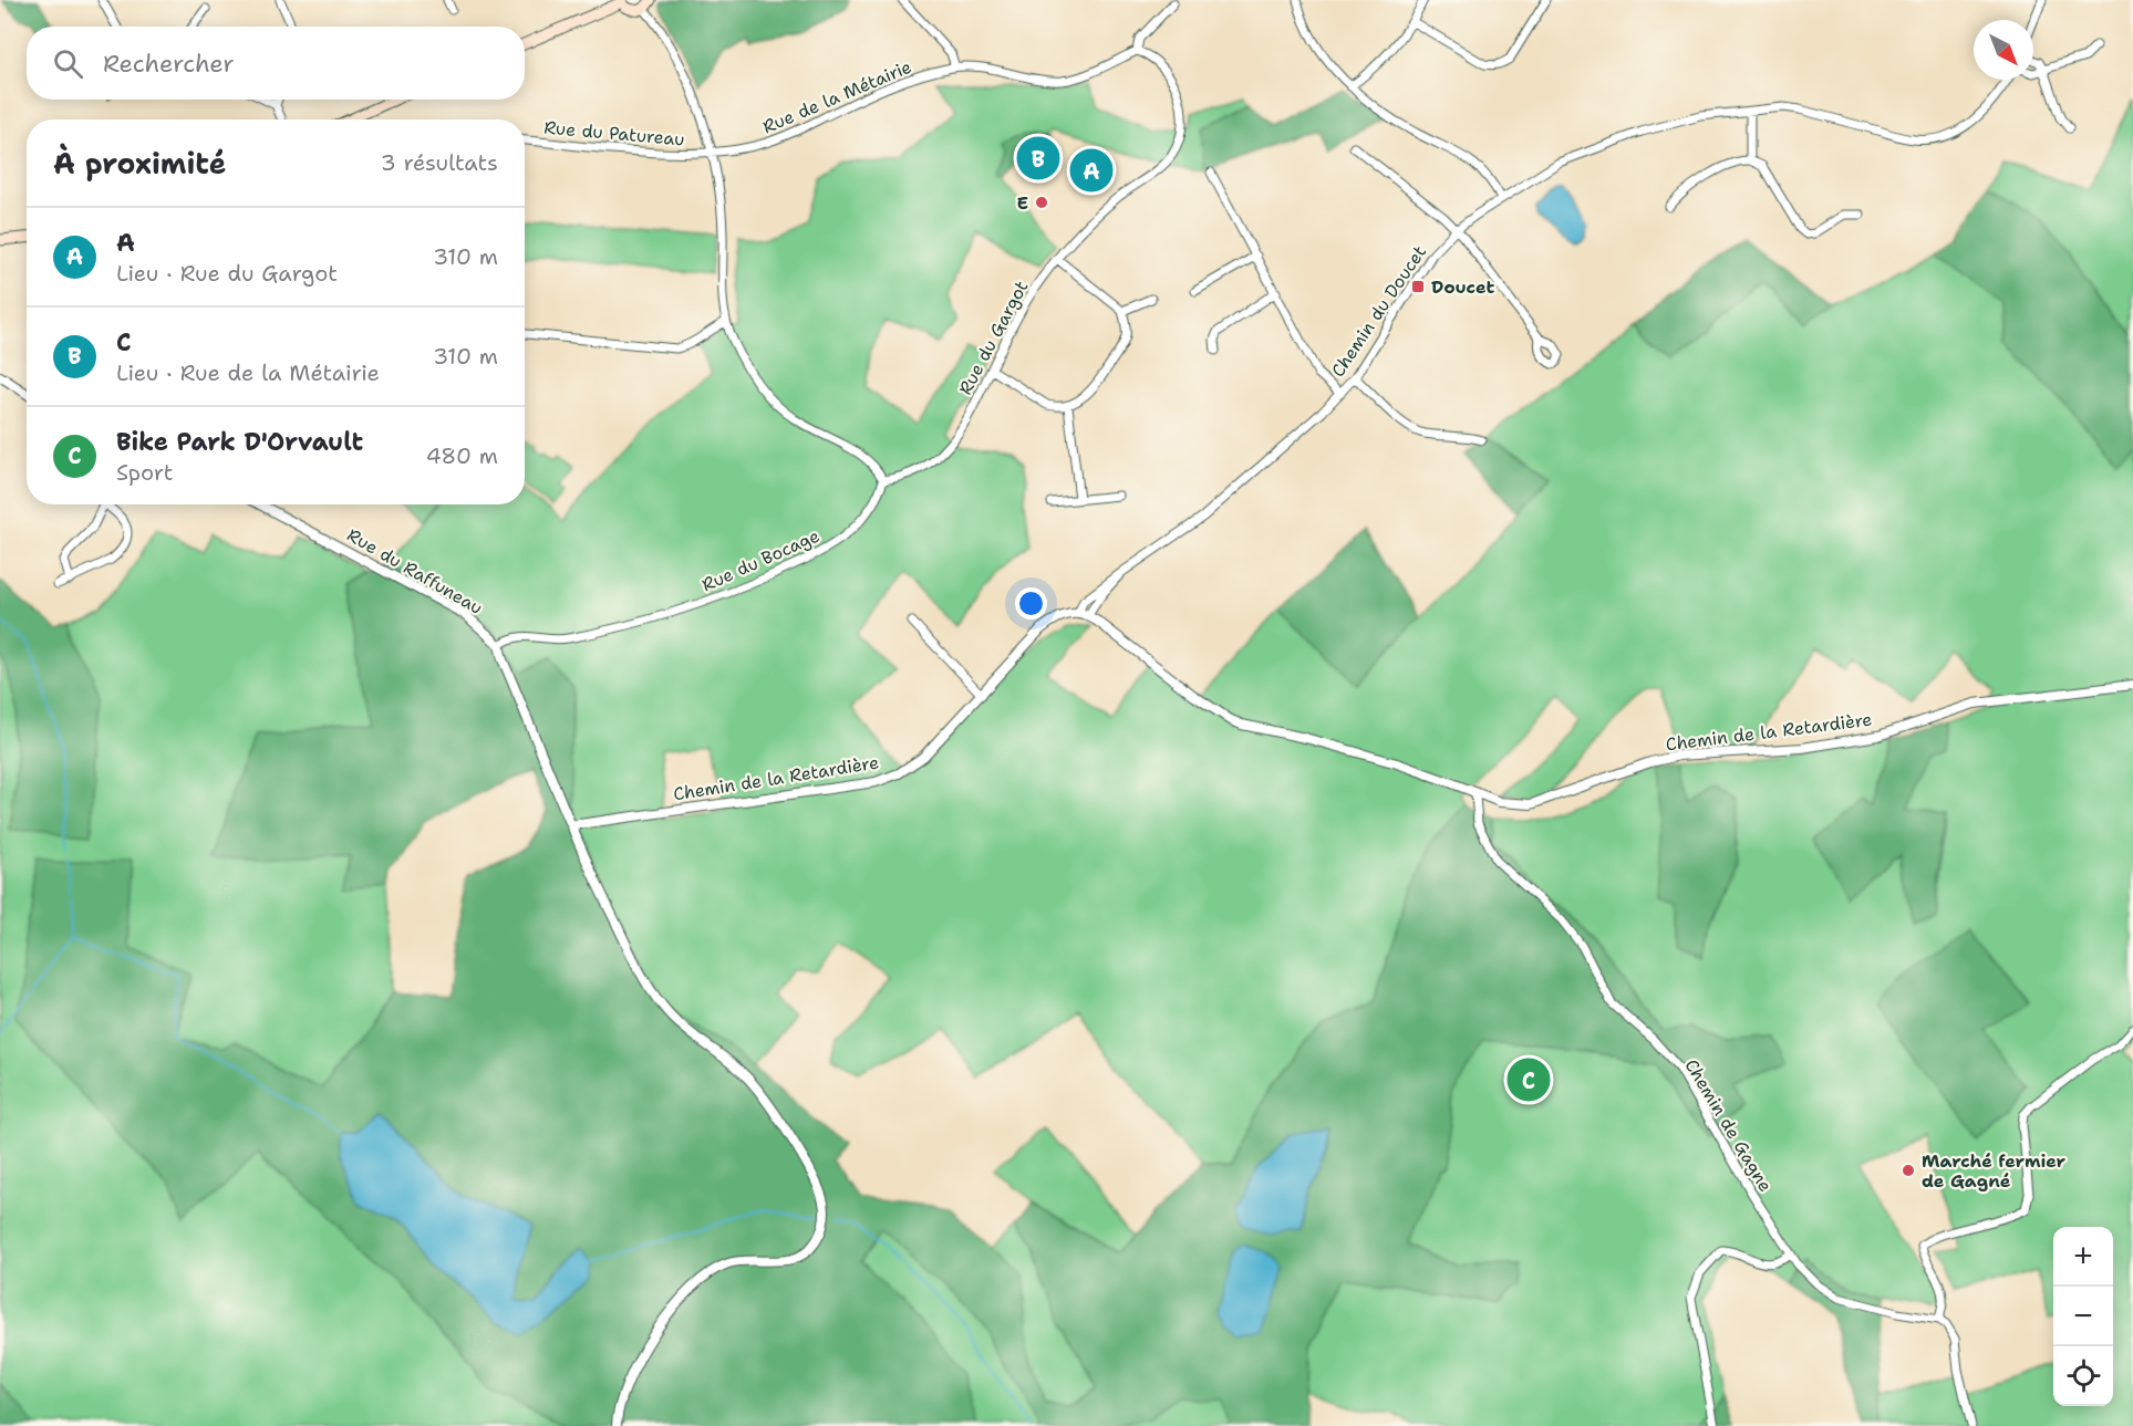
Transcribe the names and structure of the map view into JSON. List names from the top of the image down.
{
  "streets": {
    "street": [
      "Rue de la Métairie",
      "Rue du Patureau",
      "Chemin du Doucet",
      "Rue du Gargot",
      "Rue du Bocage",
      "Rue du Raffuneau",
      "Chemin de la Retardière",
      "Chemin de Gagne"
    ]
  },
  "crossings": [
    ["Rue de la Métairie", "Rue du Patureau"],
    ["Rue de la Métairie", "Rue du Gargot"],
    ["Chemin du Doucet", "Chemin de la Retardière"],
    ["Rue du Gargot", "Rue du Bocage"],
    ["Rue du Bocage", "Rue du Raffuneau"],
    ["Chemin de la Retardière", "Chemin de Gagne"]
  ],
  "places": {
    "other": ["E", "Marché fermier de Gagné"],
    "transit": ["Doucet"]
  },
  "north": "bottom right",
  "page": {
    "search": "Rechercher",
    "heading": ["À proximité", "3 résultats"],
    "pins": ["B", "A", "C"],
    "list": [
      {
        "mark": "A",
        "name": "A",
        "note": "Lieu · Rue du Gargot",
        "value": "310 m"
      },
      {
        "mark": "B",
        "name": "C",
        "note": "Lieu · Rue de la Métairie",
        "value": "310 m"
      },
      {
        "mark": "C",
        "name": "Bike Park D'Orvault",
        "note": "Sport",
        "value": "480 m"
      }
    ],
    "map_buttons": ["+", "−"]
  }
}
